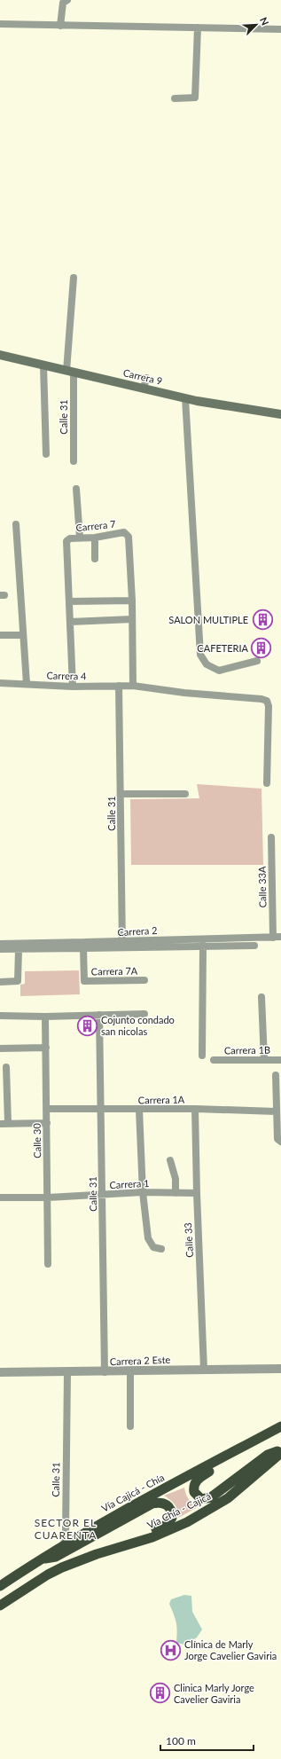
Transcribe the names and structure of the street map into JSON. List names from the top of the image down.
{
  "streets": {
    "highway": ["Vía Cajicá - Chía", "Vía Chía - Cajicá"],
    "main road": ["Carrera 9"],
    "street": [
      "Calle 31",
      "Carrera 7",
      "Carrera 4",
      "Calle 33A",
      "Carrera 2",
      "Carrera 7A",
      "Carrera 1B",
      "Carrera 1A",
      "Calle 30",
      "Carrera 1",
      "Calle 33",
      "Carrera 2 Este"
    ]
  },
  "crossings": [
    ["Carrera 9", "Calle 31"],
    ["Calle 31", "Carrera 4"],
    ["Calle 31", "Carrera 2"],
    ["Calle 31", "Carrera 1A"],
    ["Calle 31", "Carrera 1"],
    ["Calle 31", "Carrera 2 Este"],
    ["Calle 31", "Vía Cajicá - Chía"],
    ["Calle 33A", "Carrera 2"],
    ["Carrera 2", "Carrera 7A"],
    ["Carrera 1A", "Calle 30"],
    ["Carrera 1A", "Calle 33"],
    ["Calle 30", "Carrera 1"],
    ["Carrera 1", "Calle 33"],
    ["Calle 33", "Carrera 2 Este"]
  ],
  "districts": ["SECTOR EL CUARENTA"],
  "places": {
    "building": [
      "SALON MULTIPLE",
      "CAFETERIA",
      "Cojunto condado san nicolas",
      "Clinica Marly Jorge Cavelier Gaviria"
    ],
    "hospital": ["Clínica de Marly Jorge Cavelier Gaviria"]
  },
  "scale_bar": "100 m",
  "north": "top right"
}
